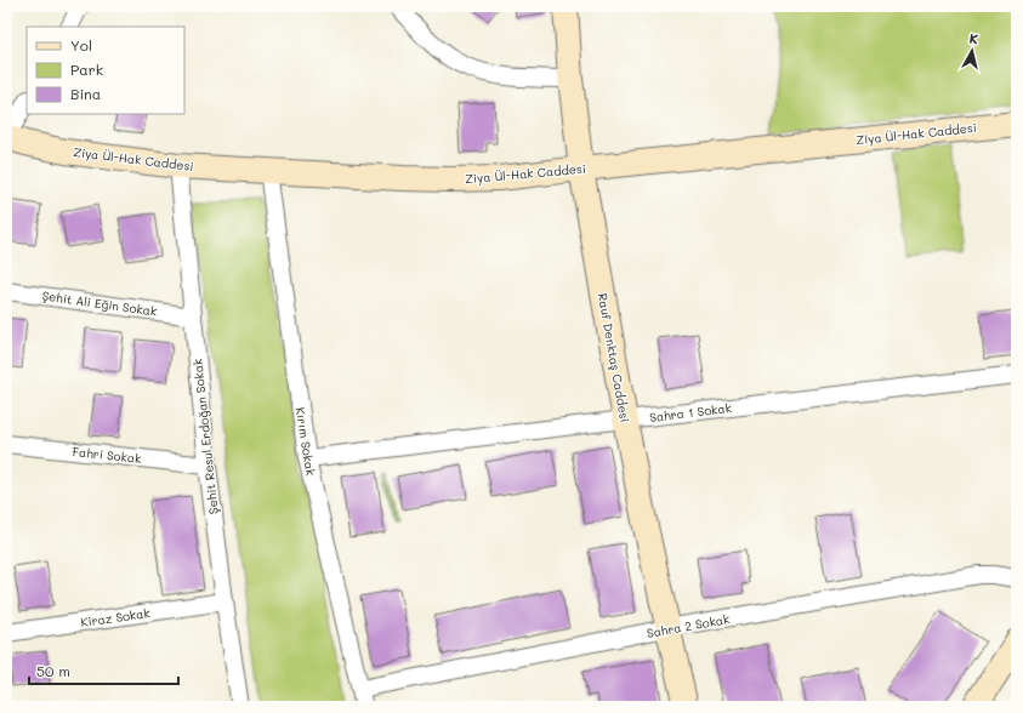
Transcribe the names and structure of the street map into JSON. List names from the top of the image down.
{
  "streets": {
    "street": [
      "Ziya Ül-Hak Caddesi",
      "Şehit Ali Eğin Sokak",
      "Rauf Denktaş Caddesi",
      "Sahra 1 Sokak",
      "Şehit Resul Erdoğan Sokak",
      "Kırım Sokak",
      "Fahri Sokak",
      "Kiraz Sokak",
      "Sahra 2 Sokak"
    ]
  },
  "crossings": [
    ["Ziya Ül-Hak Caddesi", "Rauf Denktaş Caddesi"],
    ["Ziya Ül-Hak Caddesi", "Şehit Resul Erdoğan Sokak"],
    ["Ziya Ül-Hak Caddesi", "Kırım Sokak"],
    ["Şehit Ali Eğin Sokak", "Şehit Resul Erdoğan Sokak"],
    ["Rauf Denktaş Caddesi", "Sahra 1 Sokak"],
    ["Rauf Denktaş Caddesi", "Sahra 2 Sokak"],
    ["Sahra 1 Sokak", "Kırım Sokak"],
    ["Şehit Resul Erdoğan Sokak", "Fahri Sokak"],
    ["Şehit Resul Erdoğan Sokak", "Kiraz Sokak"],
    ["Kırım Sokak", "Sahra 2 Sokak"]
  ],
  "legend": ["Yol", "Park", "Bina"],
  "scale_bar": "50 m",
  "north": "top"
}
